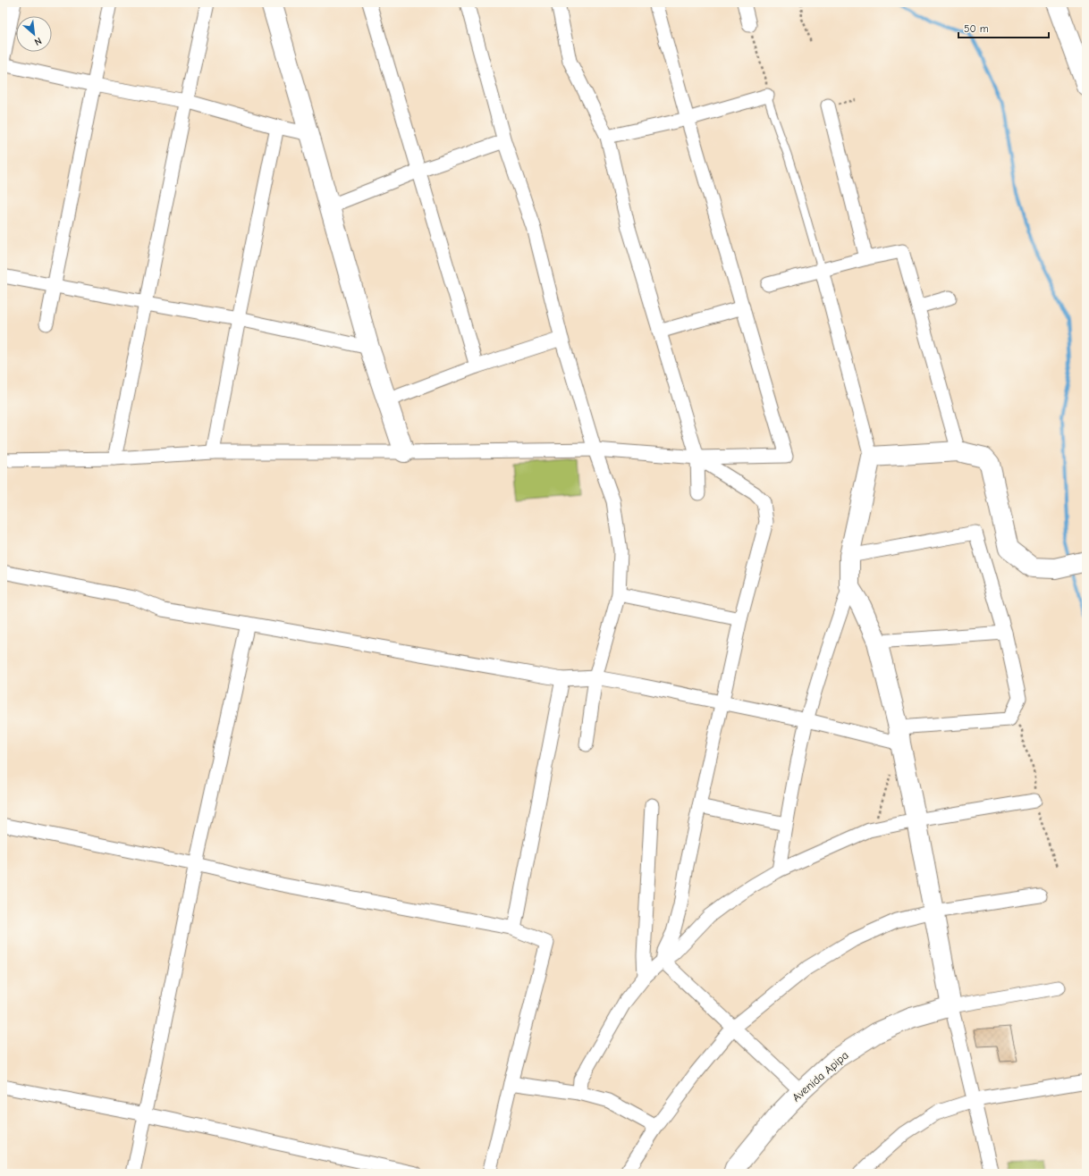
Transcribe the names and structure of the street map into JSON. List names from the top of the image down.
{
  "streets": {
    "street": ["Avenida Apipa"]
  },
  "scale_bar": "50 m",
  "north": "bottom right"
}
